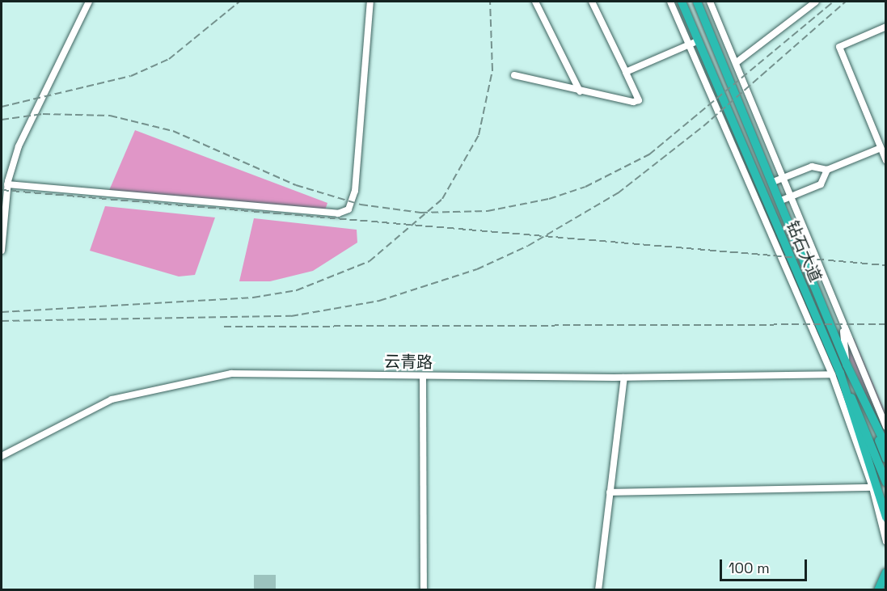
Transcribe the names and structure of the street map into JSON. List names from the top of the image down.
{
  "streets": {
    "highway": ["钻石大道"],
    "street": ["云青路"]
  },
  "crossings": [
    ["钻石大道", "云青路"]
  ],
  "scale_bar": "100 m"
}
